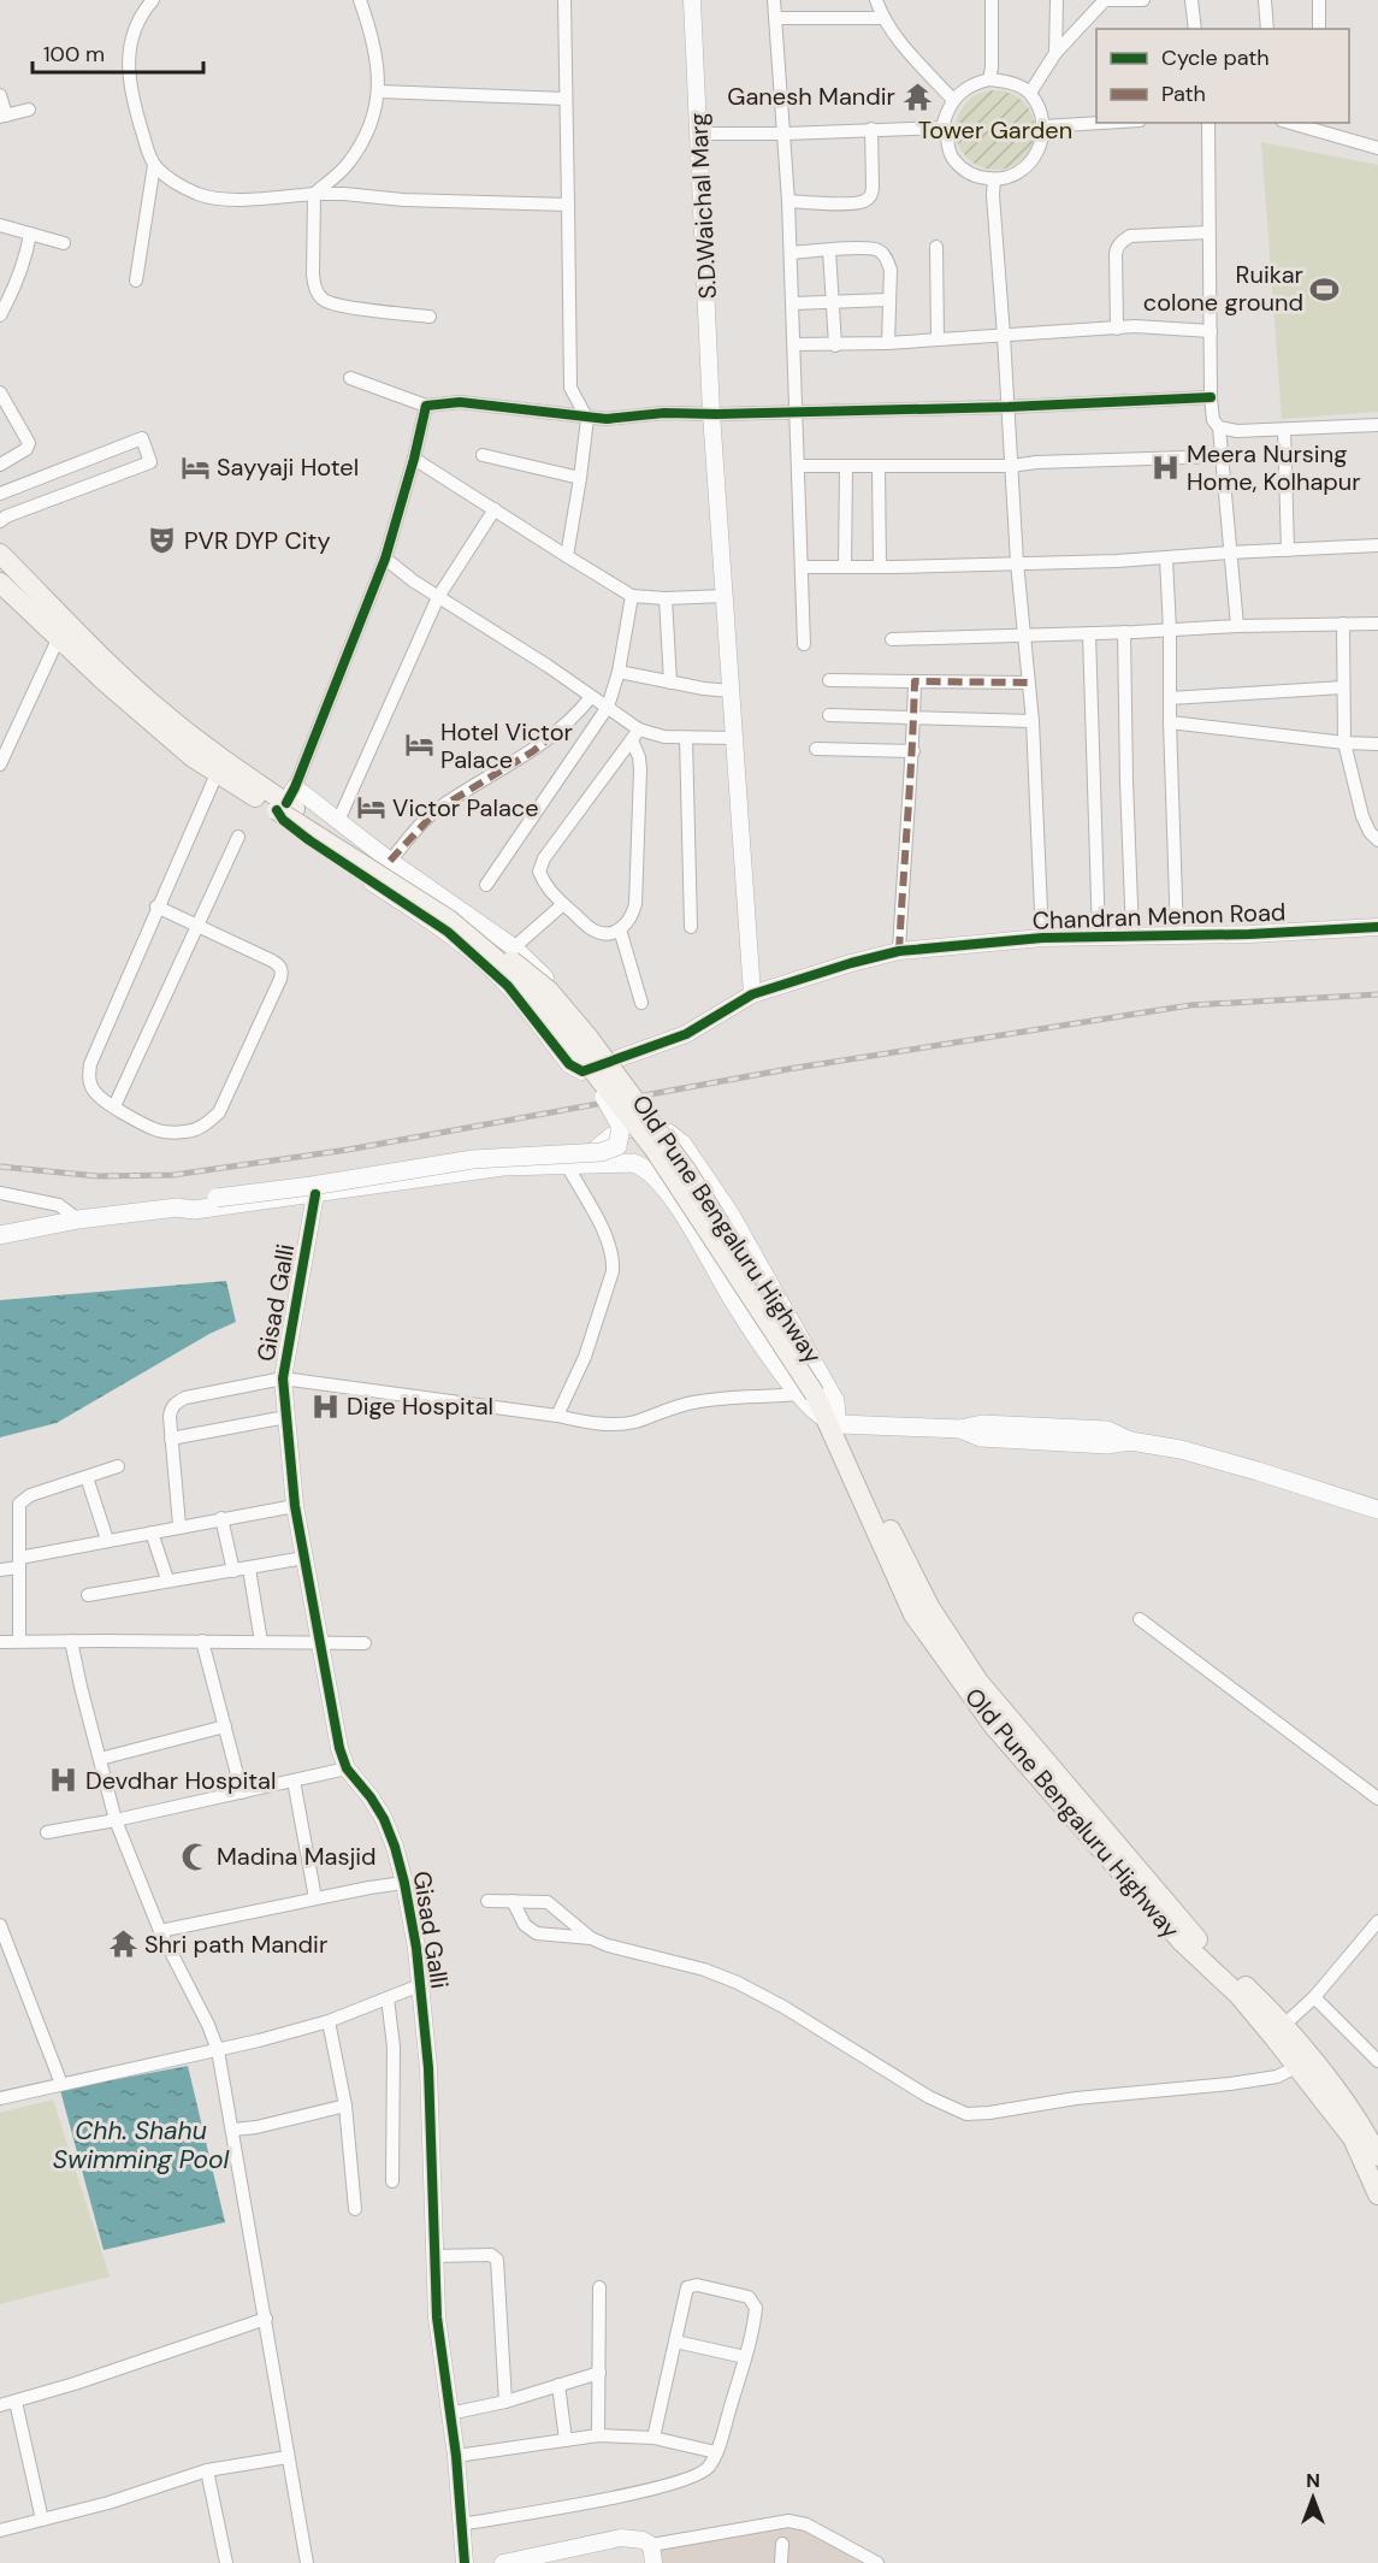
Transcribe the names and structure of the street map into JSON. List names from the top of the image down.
{
  "streets": {
    "main road": ["Old Pune Bengaluru Highway"],
    "street": ["S.D.Waichal Marg", "Chandran Menon Road", "Gisad Galli"]
  },
  "crossings": [
    ["S.D.Waichal Marg", "Chandran Menon Road"],
    ["Chandran Menon Road", "Old Pune Bengaluru Highway"]
  ],
  "water": ["Chh. Shahu Swimming Pool"],
  "parks": ["Tower Garden"],
  "places": {
    "temple": ["Ganesh Mandir", "Shri path Mandir"],
    "sports": ["Ruikar colone ground"],
    "hotel": ["Sayyaji Hotel", "Hotel Victor Palace", "Victor Palace"],
    "hospital": ["Meera Nursing Home, Kolhapur", "Dige Hospital", "Devdhar Hospital"],
    "theatre": ["PVR DYP City"],
    "mosque": ["Madina Masjid"]
  },
  "legend": ["Cycle path", "Path"],
  "scale_bar": "100 m",
  "north": "top"
}
